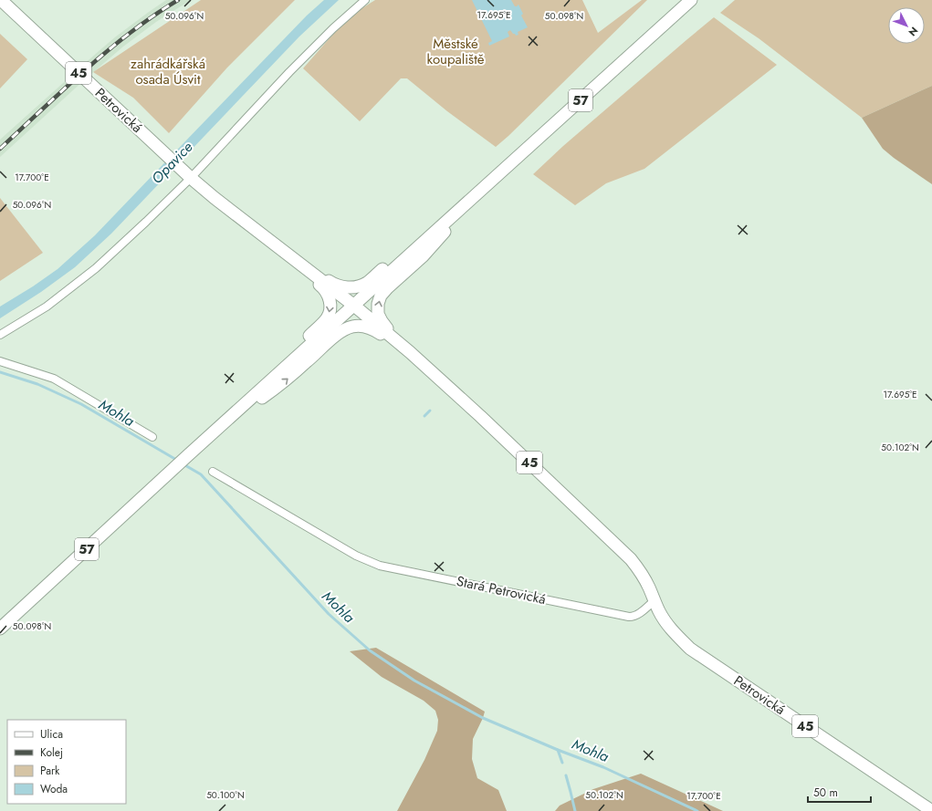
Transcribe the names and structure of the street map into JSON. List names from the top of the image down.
{
  "streets": {
    "main road": ["45", "57", "Petrovická"],
    "street": ["Stará Petrovická"]
  },
  "crossings": [
    ["45", "57"],
    ["45", "Petrovická"],
    ["45", "Stará Petrovická"],
    ["Petrovická", "Stará Petrovická"]
  ],
  "water": ["Opavice", "Mohla"],
  "parks": ["Městské koupaliště", "zahrádkářská osada Úsvit"],
  "legend": [
    "Ulica",
    "Kolej",
    "Park",
    "Woda"
  ],
  "scale_bar": "50 m",
  "north": "bottom right",
  "coordinates": [
    "17.695°E",
    "50.096°N",
    "50.098°N",
    "17.700°E",
    "50.102°N",
    "50.100°N"
  ]
}
